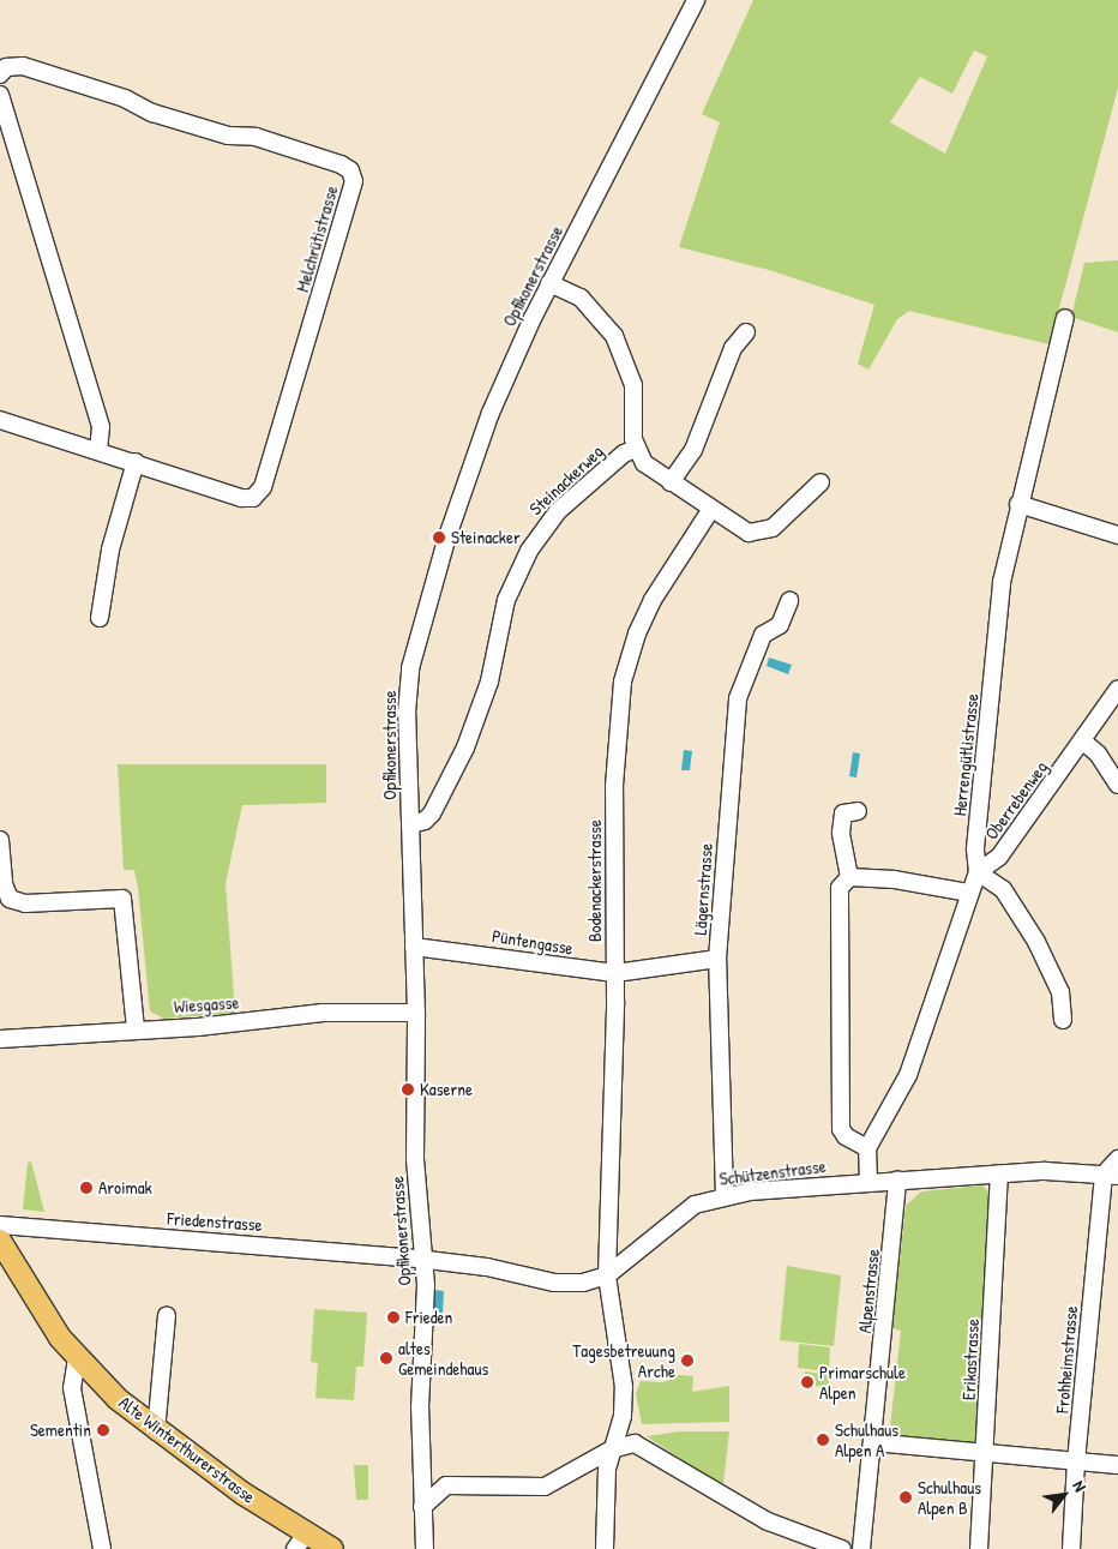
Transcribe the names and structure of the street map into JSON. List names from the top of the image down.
{
  "streets": {
    "main road": ["Alte Winterthurerstrasse"],
    "street": [
      "Melchrütistrasse",
      "Opfikonerstrasse",
      "Steinackerweg",
      "Herrengütlistrasse",
      "Oberrebenweg",
      "Bodenackerstrasse",
      "Lägernstrasse",
      "Püntengasse",
      "Wiesgasse",
      "Schützenstrasse",
      "Friedenstrasse",
      "Alpenstrasse",
      "Erikastrasse",
      "Frohheimstrasse"
    ]
  },
  "crossings": [
    ["Opfikonerstrasse", "Steinackerweg"],
    ["Opfikonerstrasse", "Püntengasse"],
    ["Opfikonerstrasse", "Wiesgasse"],
    ["Opfikonerstrasse", "Schützenstrasse"],
    ["Opfikonerstrasse", "Friedenstrasse"],
    ["Herrengütlistrasse", "Oberrebenweg"],
    ["Bodenackerstrasse", "Püntengasse"],
    ["Bodenackerstrasse", "Schützenstrasse"],
    ["Lägernstrasse", "Püntengasse"],
    ["Lägernstrasse", "Schützenstrasse"],
    ["Schützenstrasse", "Friedenstrasse"],
    ["Schützenstrasse", "Alpenstrasse"],
    ["Schützenstrasse", "Erikastrasse"],
    ["Schützenstrasse", "Frohheimstrasse"]
  ],
  "places": [
    "Steinacker",
    "Kaserne",
    "Aroimak",
    "Frieden",
    "altes Gemeindehaus",
    "Tagesbetreuung Arche",
    "Primarschule Alpen",
    "Sementin",
    "Schulhaus Alpen A",
    "Schulhaus Alpen B"
  ],
  "north": "top right"
}
